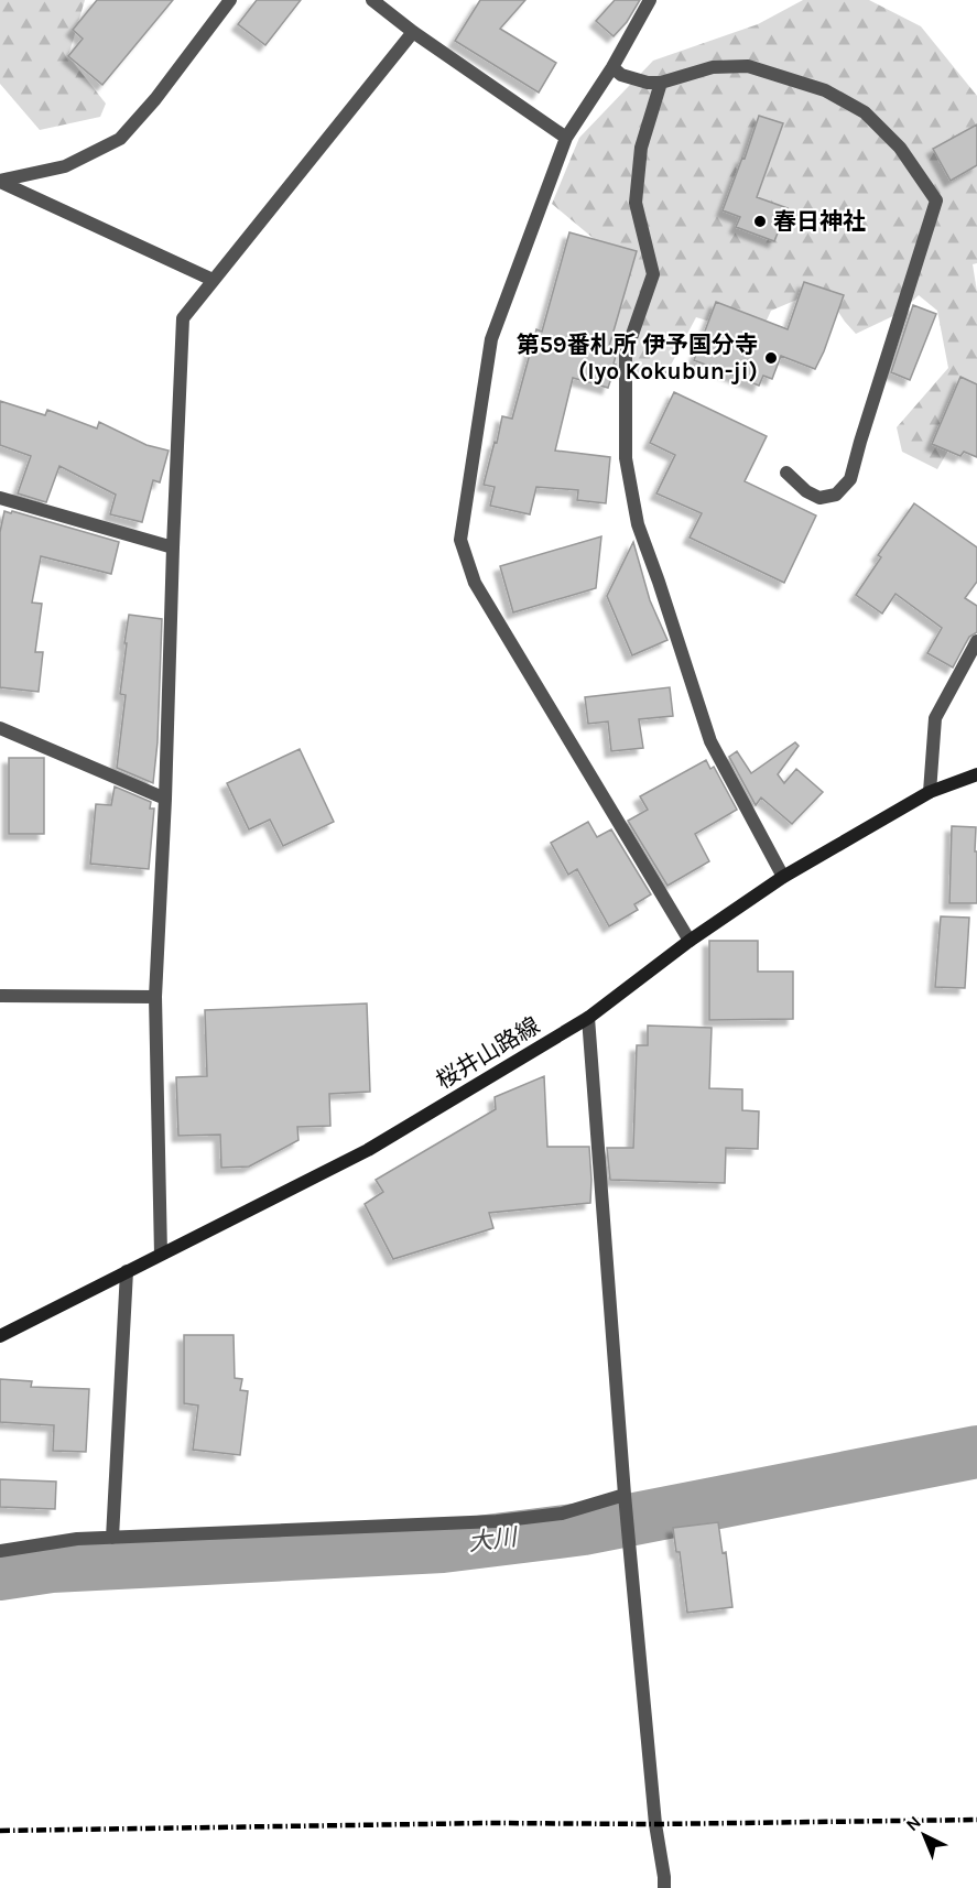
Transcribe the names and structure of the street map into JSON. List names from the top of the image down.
{
  "streets": {
    "main road": ["桜井山路線"]
  },
  "water": ["大川"],
  "places": ["春日神社", "第59番札所 伊予国分寺 (Iyo Kokubun-ji)"],
  "north": "top left"
}
